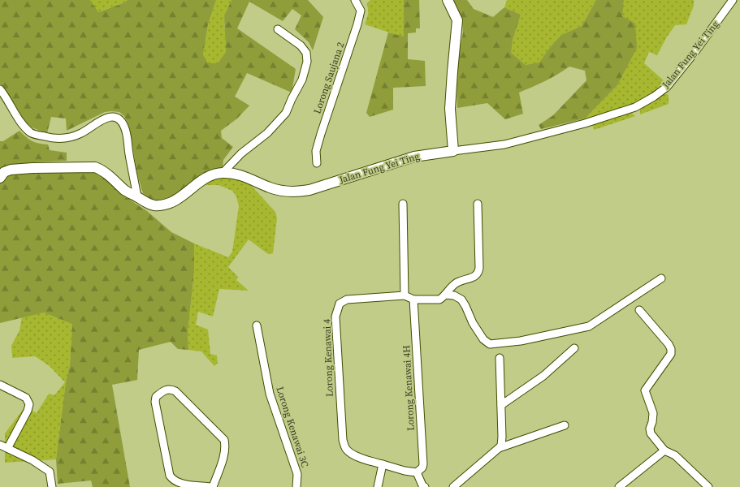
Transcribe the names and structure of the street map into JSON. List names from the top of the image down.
{
  "streets": {
    "street": [
      "Jalan Fung Yei Ting",
      "Lorong Saujana 2",
      "Lorong Kenawai 4",
      "Lorong Kenawai 4H",
      "Lorong Kenawai 3C"
    ]
  },
  "crossings": [
    ["Lorong Kenawai 4", "Lorong Kenawai 4H"]
  ]
}
